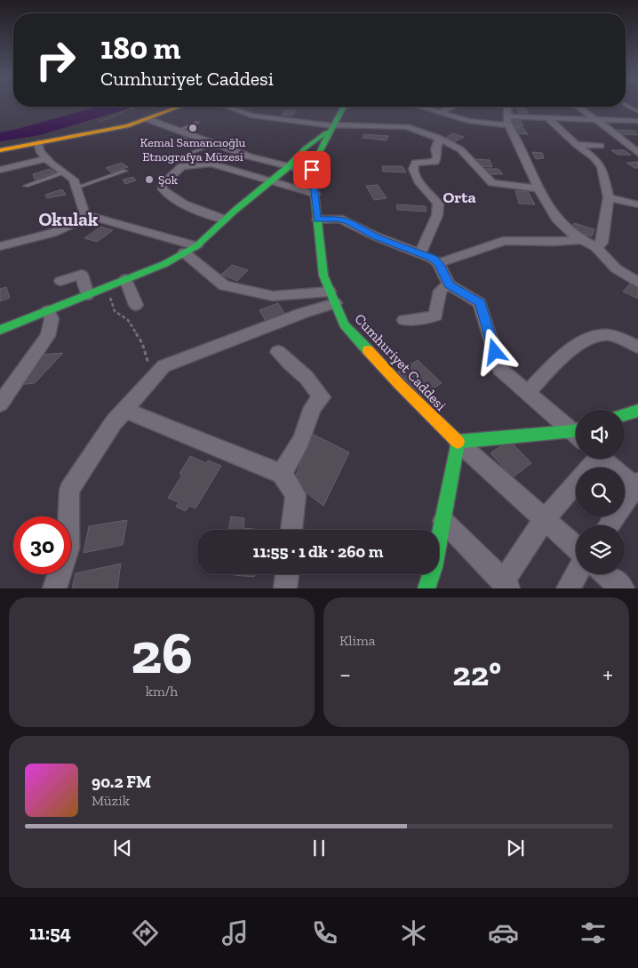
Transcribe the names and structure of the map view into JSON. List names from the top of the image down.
{
  "streets": {
    "main road": ["Cumhuriyet Caddesi"]
  },
  "districts": ["Orta", "Okulak"],
  "places": ["Kemal Samancıoğlu Etnografya Müzesi", "Şok"],
  "page": {
    "turn": ["180 m", "Cumhuriyet Caddesi"],
    "limit": "30",
    "trip": "11:55 · 1 dk · 260 m",
    "tile": [
      ["26", "km/h"],
      "Klima"
    ],
    "heat": ["−", "22°", "+"],
    "song": ["90.2 FM", "Müzik"],
    "tabs": "11:54"
  }
}
